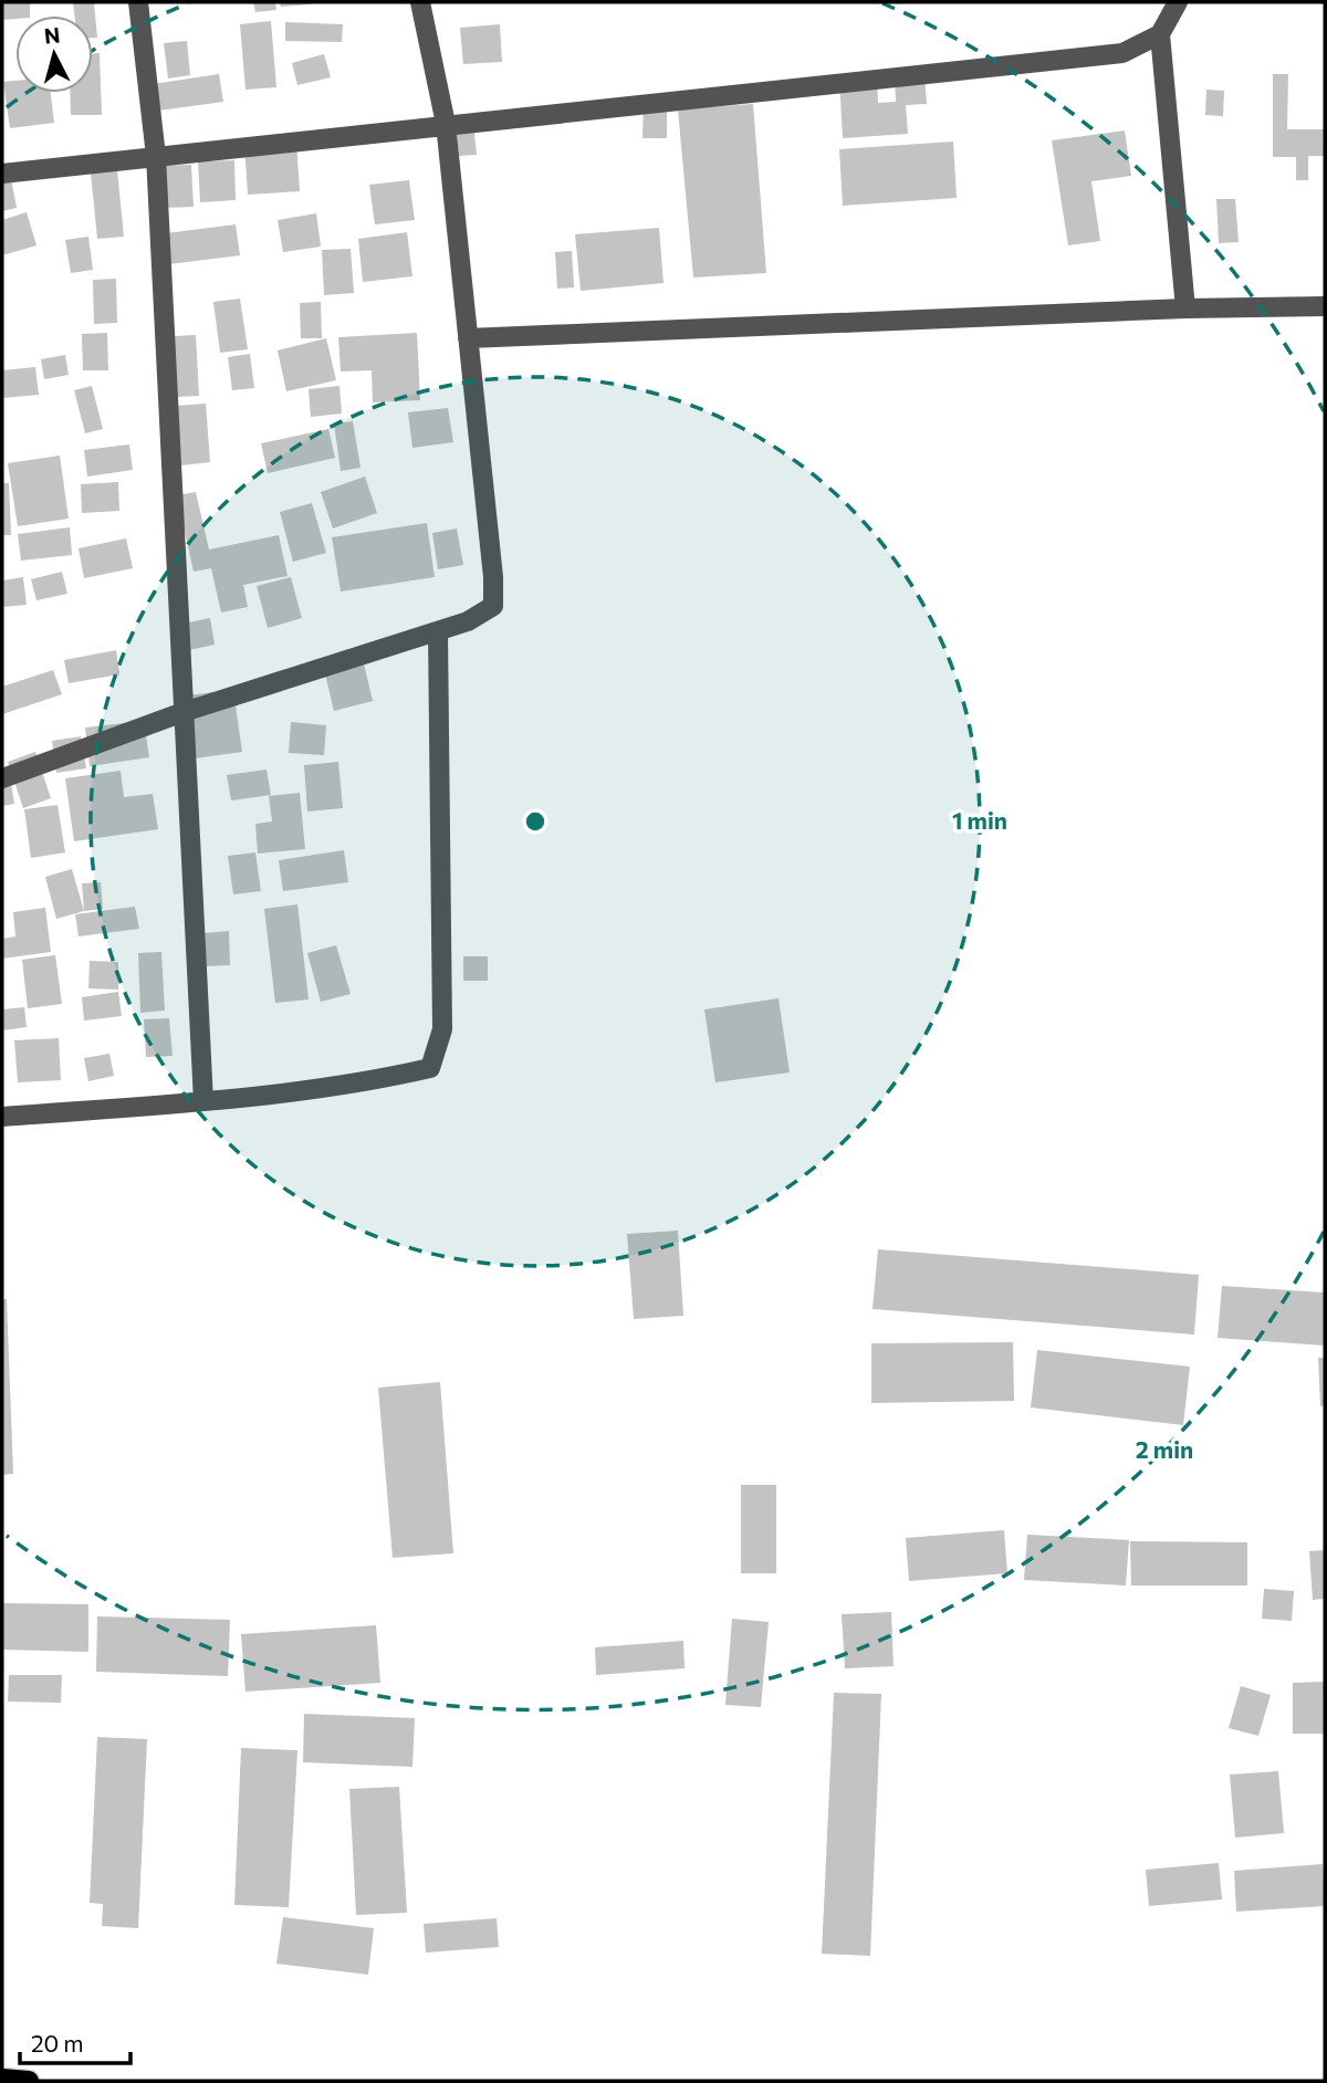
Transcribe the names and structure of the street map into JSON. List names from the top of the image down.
{
  "scale_bar": "20 m",
  "north": "top",
  "rings": ["1 min", "2 min"]
}
